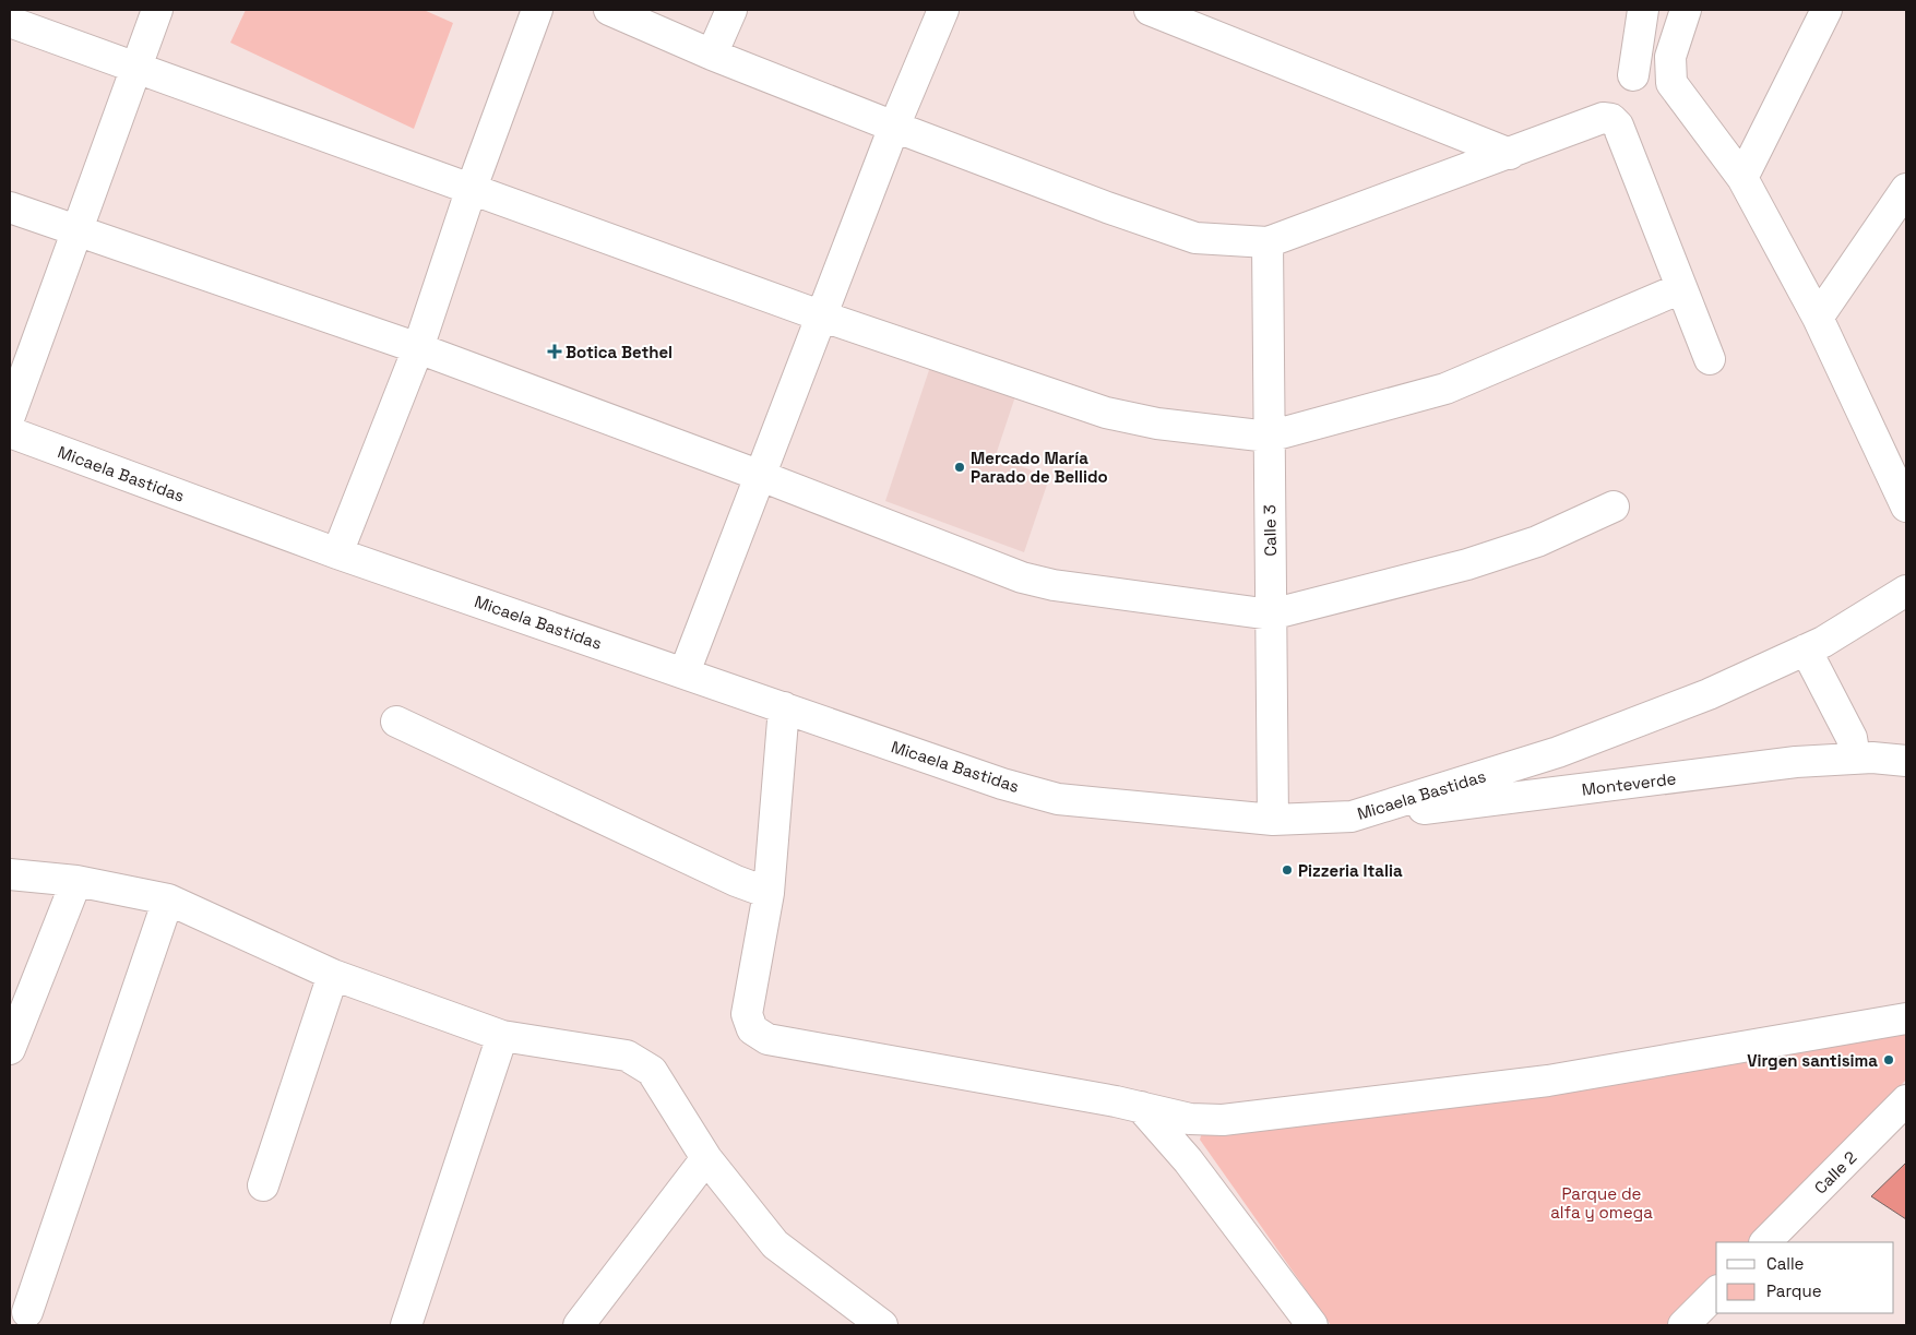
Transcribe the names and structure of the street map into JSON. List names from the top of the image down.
{
  "streets": {
    "street": [
      "Micaela Bastidas",
      "Calle 3",
      "Monteverde",
      "Calle 2"
    ]
  },
  "crossings": [
    ["Micaela Bastidas", "Calle 3"],
    ["Micaela Bastidas", "Monteverde"]
  ],
  "parks": ["Parque de alfa y omega"],
  "places": {
    "health": ["Botica Bethel"],
    "other": ["Mercado María Parado de Bellido", "Pizzeria Italia", "Virgen santisima"]
  },
  "legend": ["Calle", "Parque"]
}
